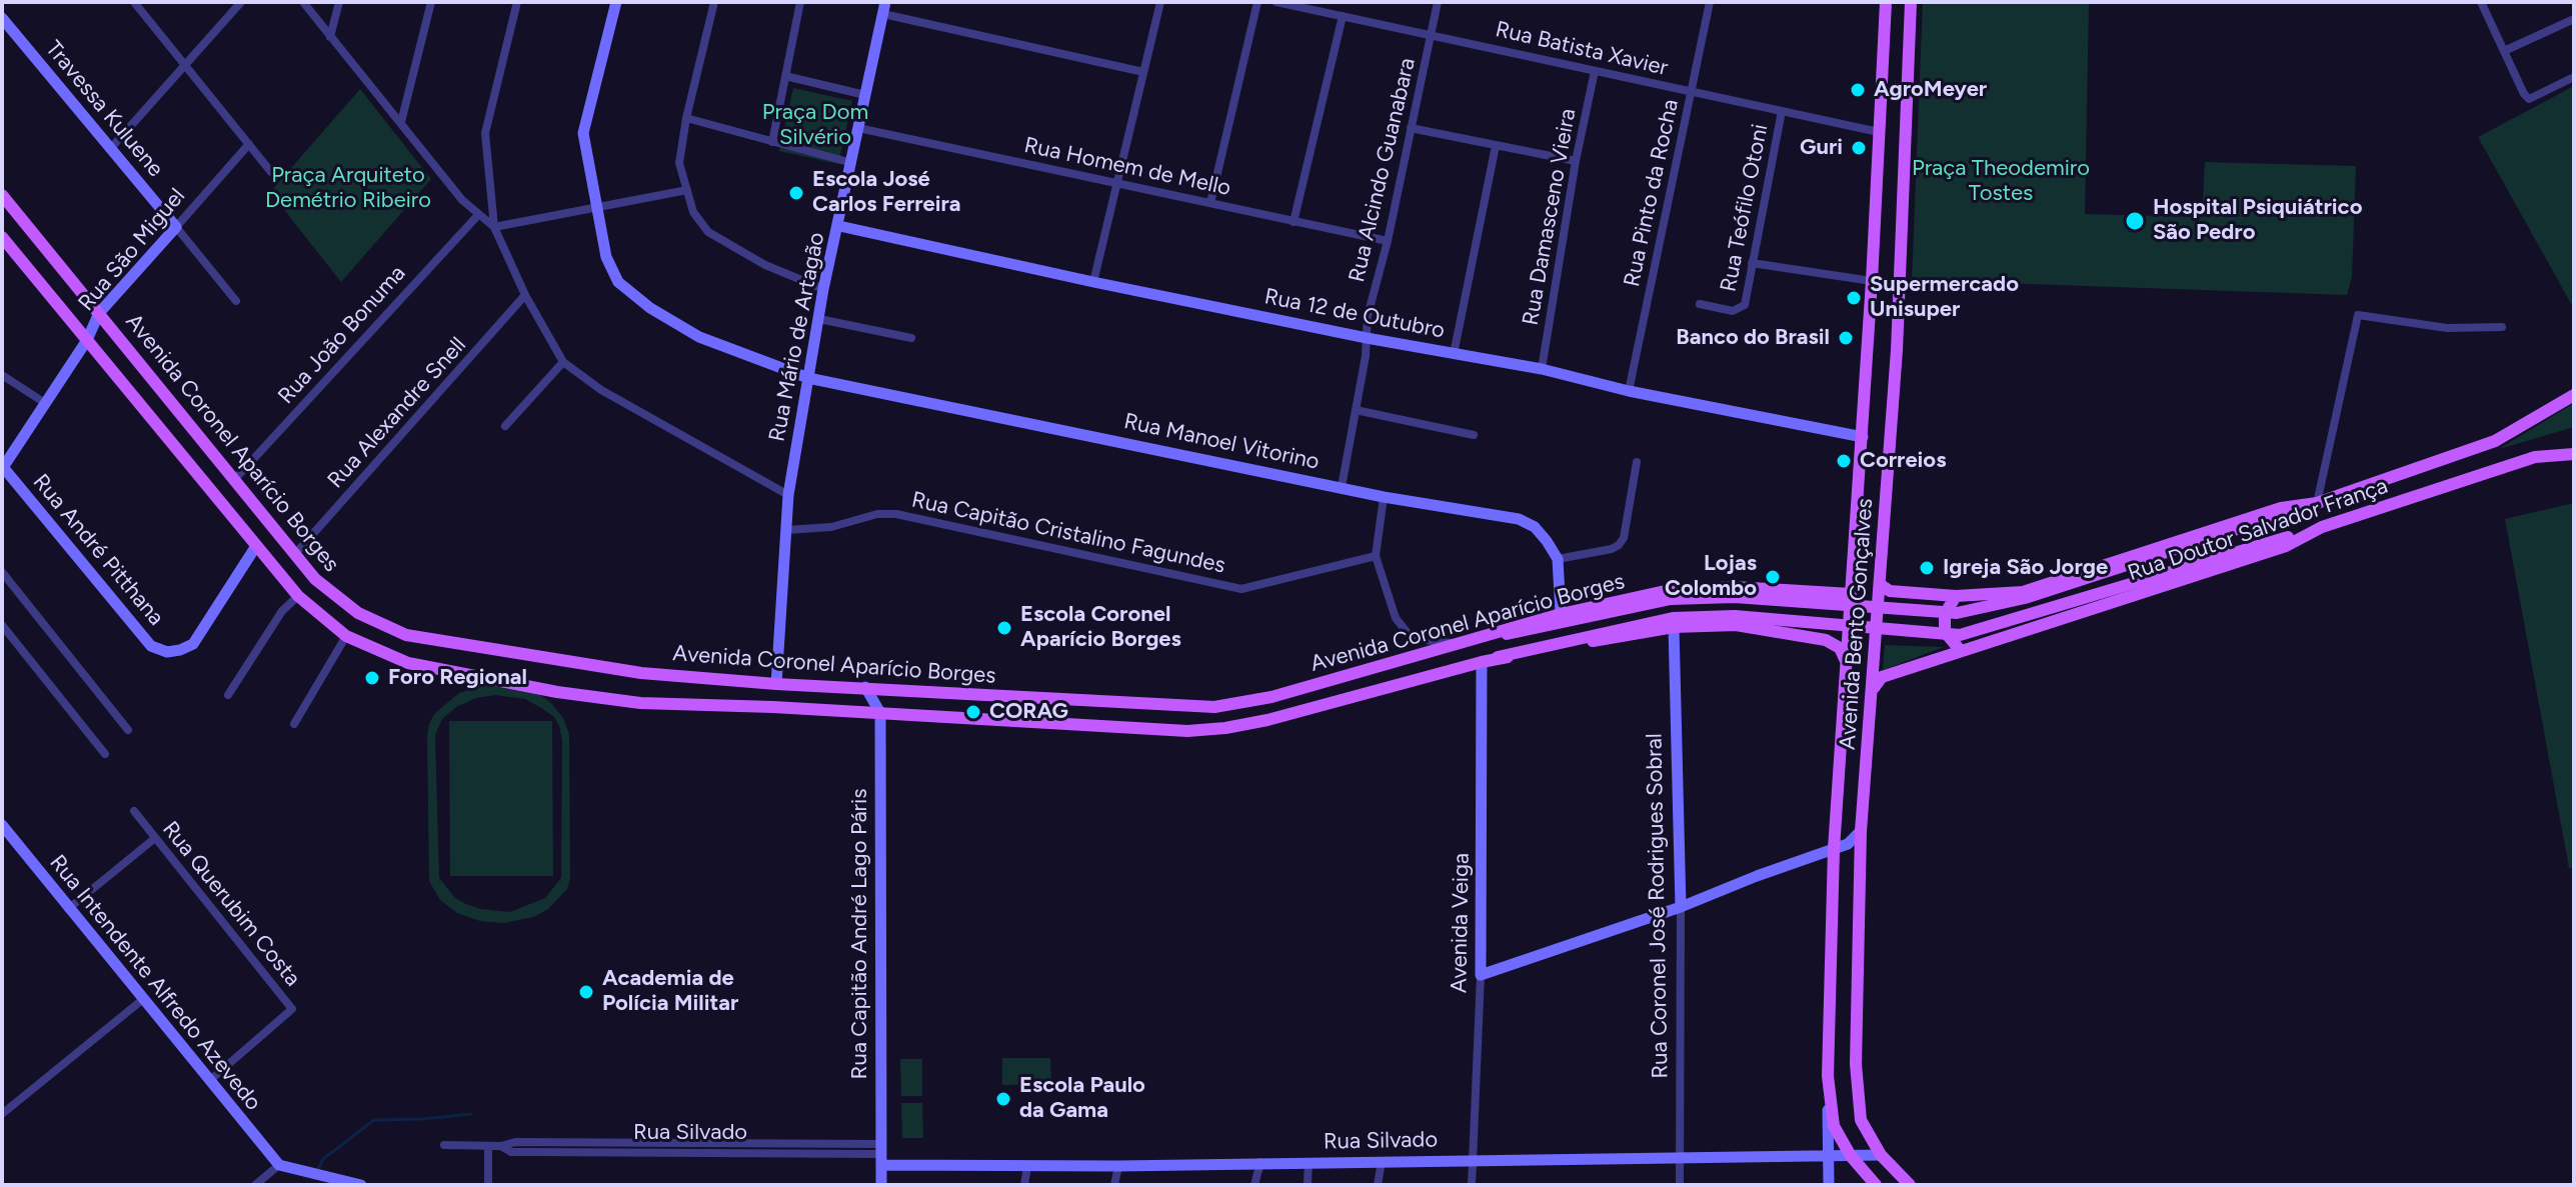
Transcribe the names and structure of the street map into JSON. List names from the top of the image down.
{
  "streets": {
    "main road": ["Avenida Coronel Aparício Borges", "Rua Doutor Salvador França", "Avenida Bento Gonçalves"],
    "street": [
      "Rua Batista Xavier",
      "Travessa Kuluene",
      "Rua Homem de Mello",
      "Rua Alcindo Guanabara",
      "Rua Pinto da Rocha",
      "Rua Teófilo Otoni",
      "Rua Damasceno Vieira",
      "Rua São Miguel",
      "Rua 12 de Outubro",
      "Rua João Bonuma",
      "Rua Mário de Artagão",
      "Rua Alexandre Snell",
      "Rua Manoel Vitorino",
      "Rua Capitão Cristalino Fagundes",
      "Rua André Pitthana",
      "Rua Querubim Costa",
      "Rua Coronel José Rodrigues Sobral",
      "Avenida Veiga",
      "Rua Capitão André Lago Páris",
      "Rua Intendente Alfredo Azevedo",
      "Rua Silvado"
    ]
  },
  "crossings": [
    ["Rua Batista Xavier", "Rua Alcindo Guanabara"],
    ["Rua Batista Xavier", "Rua Pinto da Rocha"],
    ["Rua Batista Xavier", "Rua Teófilo Otoni"],
    ["Rua Batista Xavier", "Rua Damasceno Vieira"],
    ["Rua Batista Xavier", "Avenida Bento Gonçalves"],
    ["Travessa Kuluene", "Rua São Miguel"],
    ["Rua Homem de Mello", "Rua Alcindo Guanabara"],
    ["Rua Homem de Mello", "Rua Mário de Artagão"],
    ["Rua Alcindo Guanabara", "Rua 12 de Outubro"],
    ["Rua Alcindo Guanabara", "Rua Manoel Vitorino"],
    ["Rua Pinto da Rocha", "Rua 12 de Outubro"],
    ["Rua Damasceno Vieira", "Rua 12 de Outubro"],
    ["Rua São Miguel", "Avenida Coronel Aparício Borges"],
    ["Rua São Miguel", "Rua André Pitthana"],
    ["Rua 12 de Outubro", "Rua Mário de Artagão"],
    ["Rua 12 de Outubro", "Avenida Bento Gonçalves"],
    ["Rua João Bonuma", "Avenida Coronel Aparício Borges"],
    ["Rua Mário de Artagão", "Rua Manoel Vitorino"],
    ["Rua Mário de Artagão", "Avenida Coronel Aparício Borges"],
    ["Rua Mário de Artagão", "Rua Capitão Cristalino Fagundes"],
    ["Rua Alexandre Snell", "Avenida Coronel Aparício Borges"],
    ["Avenida Coronel Aparício Borges", "Rua André Pitthana"],
    ["Avenida Coronel Aparício Borges", "Avenida Bento Gonçalves"],
    ["Avenida Coronel Aparício Borges", "Rua Coronel José Rodrigues Sobral"],
    ["Avenida Coronel Aparício Borges", "Avenida Veiga"],
    ["Avenida Coronel Aparício Borges", "Rua Capitão André Lago Páris"],
    ["Rua Doutor Salvador França", "Avenida Bento Gonçalves"],
    ["Avenida Bento Gonçalves", "Rua Silvado"],
    ["Rua Querubim Costa", "Rua Intendente Alfredo Azevedo"],
    ["Rua Coronel José Rodrigues Sobral", "Rua Silvado"],
    ["Avenida Veiga", "Rua Silvado"],
    ["Rua Capitão André Lago Páris", "Rua Silvado"]
  ],
  "parks": ["Praça Dom Silvério", "Praça Theodemiro Tostes", "Praça Arquiteto Demétrio Ribeiro"],
  "places": [
    "AgroMeyer",
    "Guri",
    "Escola José Carlos Ferreira",
    "Hospital Psiquiátrico São Pedro",
    "Supermercado Unisuper",
    "Banco do Brasil",
    "Correios",
    "Igreja São Jorge",
    "Lojas Colombo",
    "Escola Coronel Aparício Borges",
    "Foro Regional",
    "CORAG",
    "Academia de Polícia Militar",
    "Escola Paulo da Gama"
  ]
}
